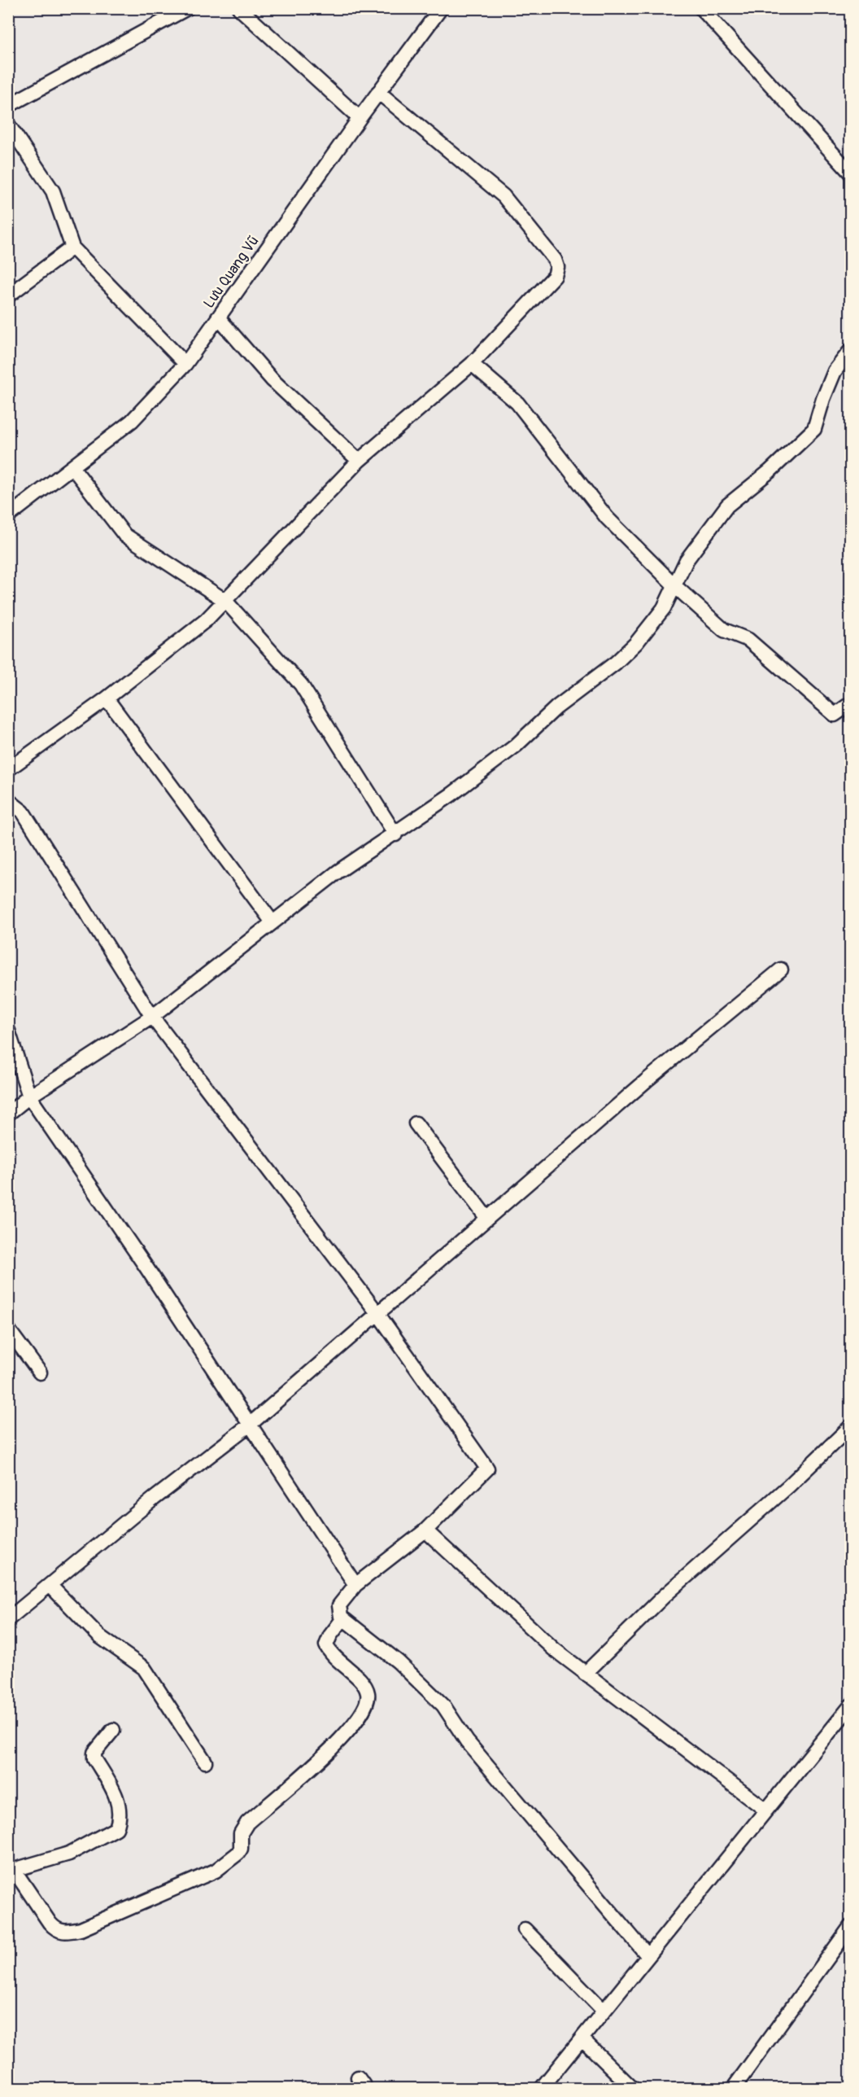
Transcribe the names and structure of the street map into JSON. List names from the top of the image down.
{
  "streets": {
    "street": ["Lưu Quang Vũ"]
  }
}
